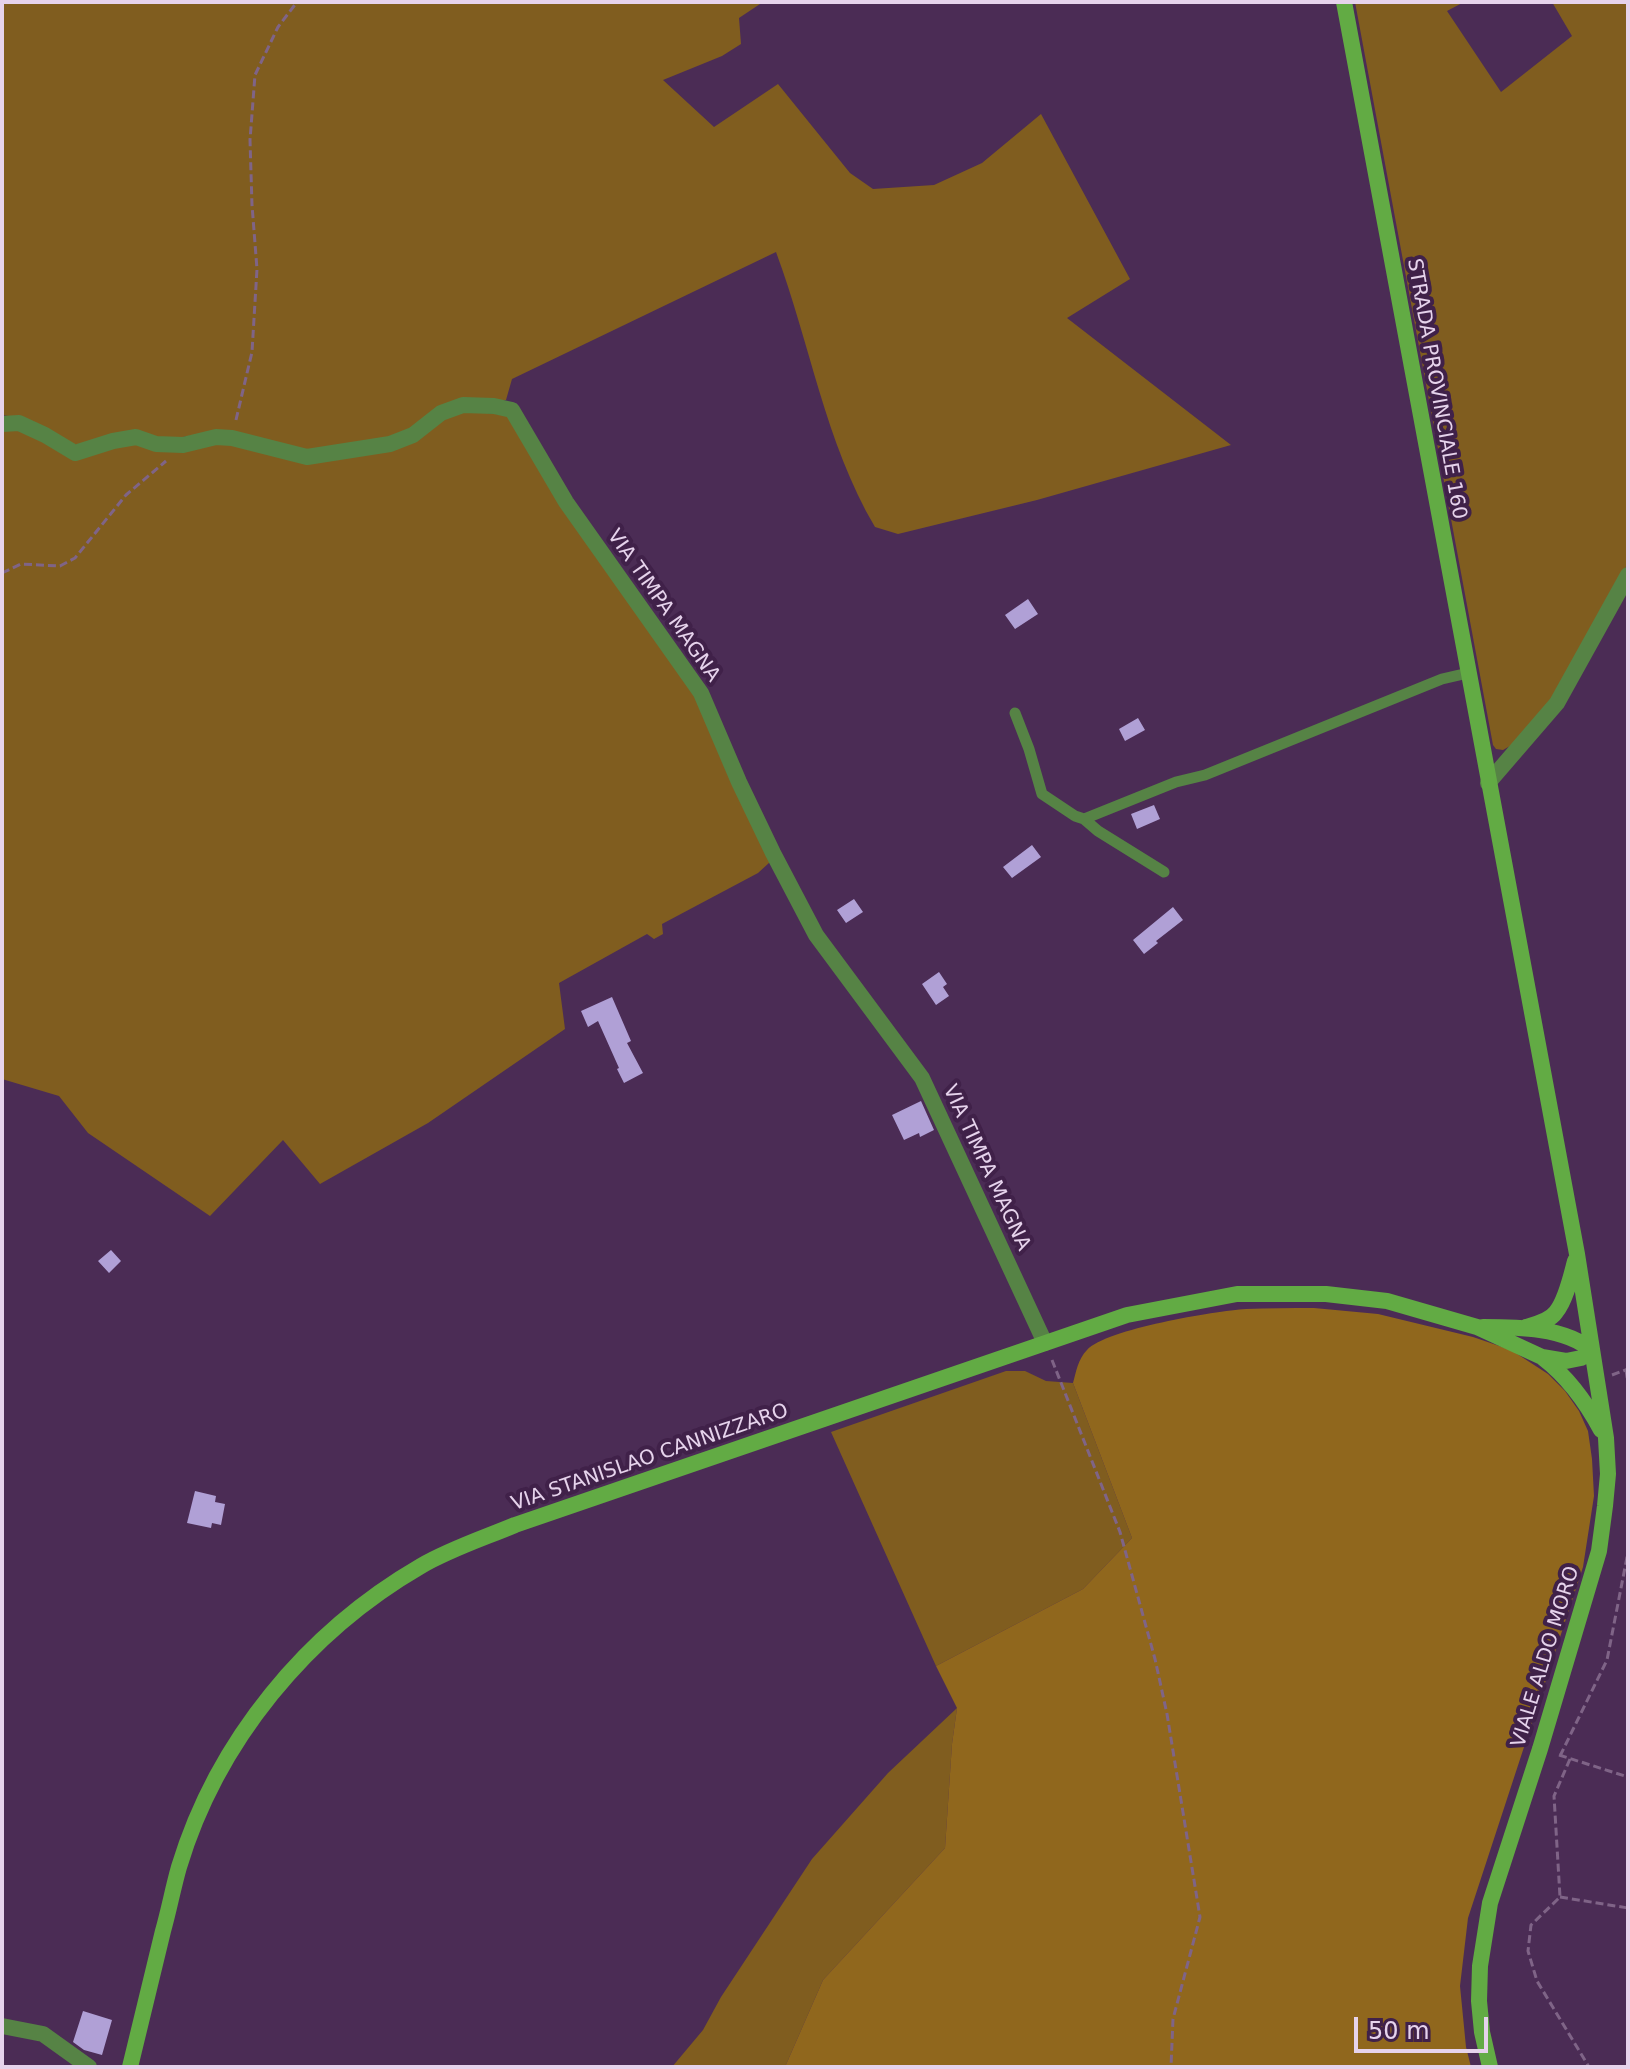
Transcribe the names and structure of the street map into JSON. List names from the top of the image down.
{
  "streets": {
    "street": [
      "STRADA PROVINCIALE 160",
      "VIA TIMPA MAGNA",
      "VIA STANISLAO CANNIZZARO",
      "VIALE ALDO MORO"
    ]
  },
  "crossings": [
    ["STRADA PROVINCIALE 160", "VIALE ALDO MORO"],
    ["VIA TIMPA MAGNA", "VIA STANISLAO CANNIZZARO"]
  ],
  "scale_bar": "50 m"
}
